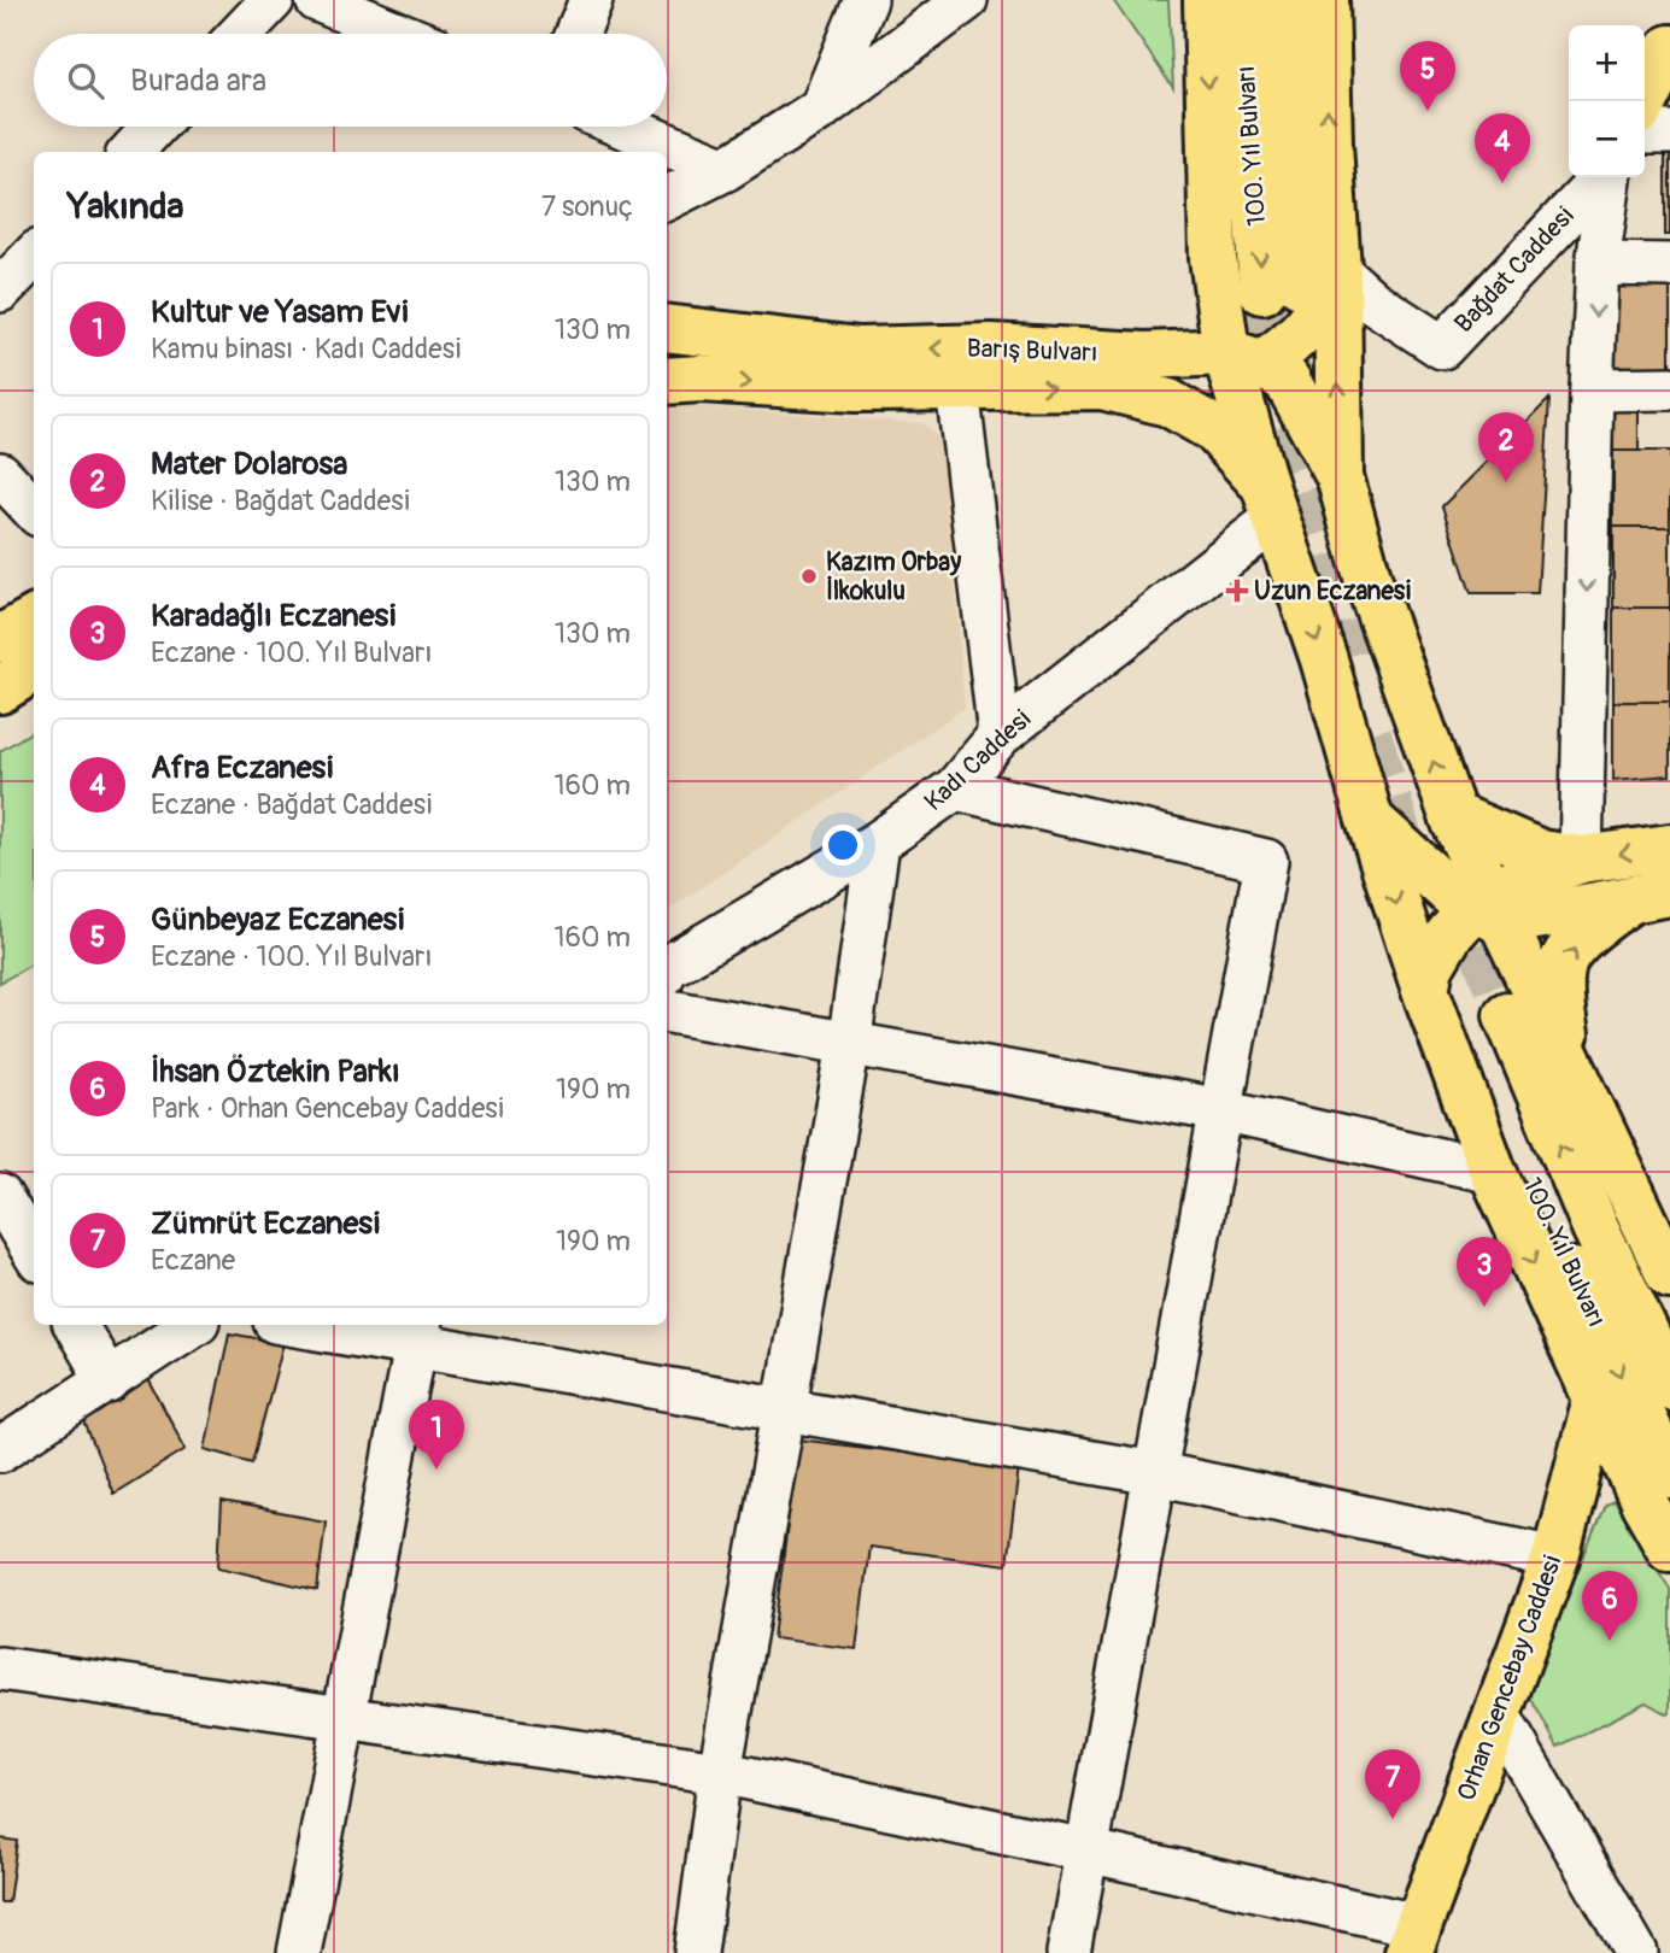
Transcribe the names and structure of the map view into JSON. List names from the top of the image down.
{
  "streets": {
    "main road": ["100. Yıl Bulvarı", "Barış Bulvarı", "Orhan Gencebay Caddesi"],
    "street": ["Bağdat Caddesi", "Kadı Caddesi"]
  },
  "crossings": [
    ["100. Yıl Bulvarı", "Bağdat Caddesi"],
    ["Barış Bulvarı", "Kadı Caddesi"]
  ],
  "places": {
    "other": ["Kazım Orbay İlkokulu"],
    "health": ["Uzun Eczanesi"]
  },
  "page": {
    "map_buttons": ["+", "−"],
    "search": "Burada ara",
    "pins": [
      "5",
      "4",
      "2",
      "3",
      "1",
      "6",
      "7"
    ],
    "heading": ["Yakında", "7 sonuç"],
    "list": [
      {
        "mark": "1",
        "name": "Kultur ve Yasam Evi",
        "note": "Kamu binası · Kadı Caddesi",
        "value": "130 m"
      },
      {
        "mark": "2",
        "name": "Mater Dolarosa",
        "note": "Kilise · Bağdat Caddesi",
        "value": "130 m"
      },
      {
        "mark": "3",
        "name": "Karadağlı Eczanesi",
        "note": "Eczane · 100. Yıl Bulvarı",
        "value": "130 m"
      },
      {
        "mark": "4",
        "name": "Afra Eczanesi",
        "note": "Eczane · Bağdat Caddesi",
        "value": "160 m"
      },
      {
        "mark": "5",
        "name": "Günbeyaz Eczanesi",
        "note": "Eczane · 100. Yıl Bulvarı",
        "value": "160 m"
      },
      {
        "mark": "6",
        "name": "İhsan Öztekin Parkı",
        "note": "Park · Orhan Gencebay Caddesi",
        "value": "190 m"
      },
      {
        "mark": "7",
        "name": "Zümrüt Eczanesi",
        "note": "Eczane",
        "value": "190 m"
      }
    ]
  }
}
